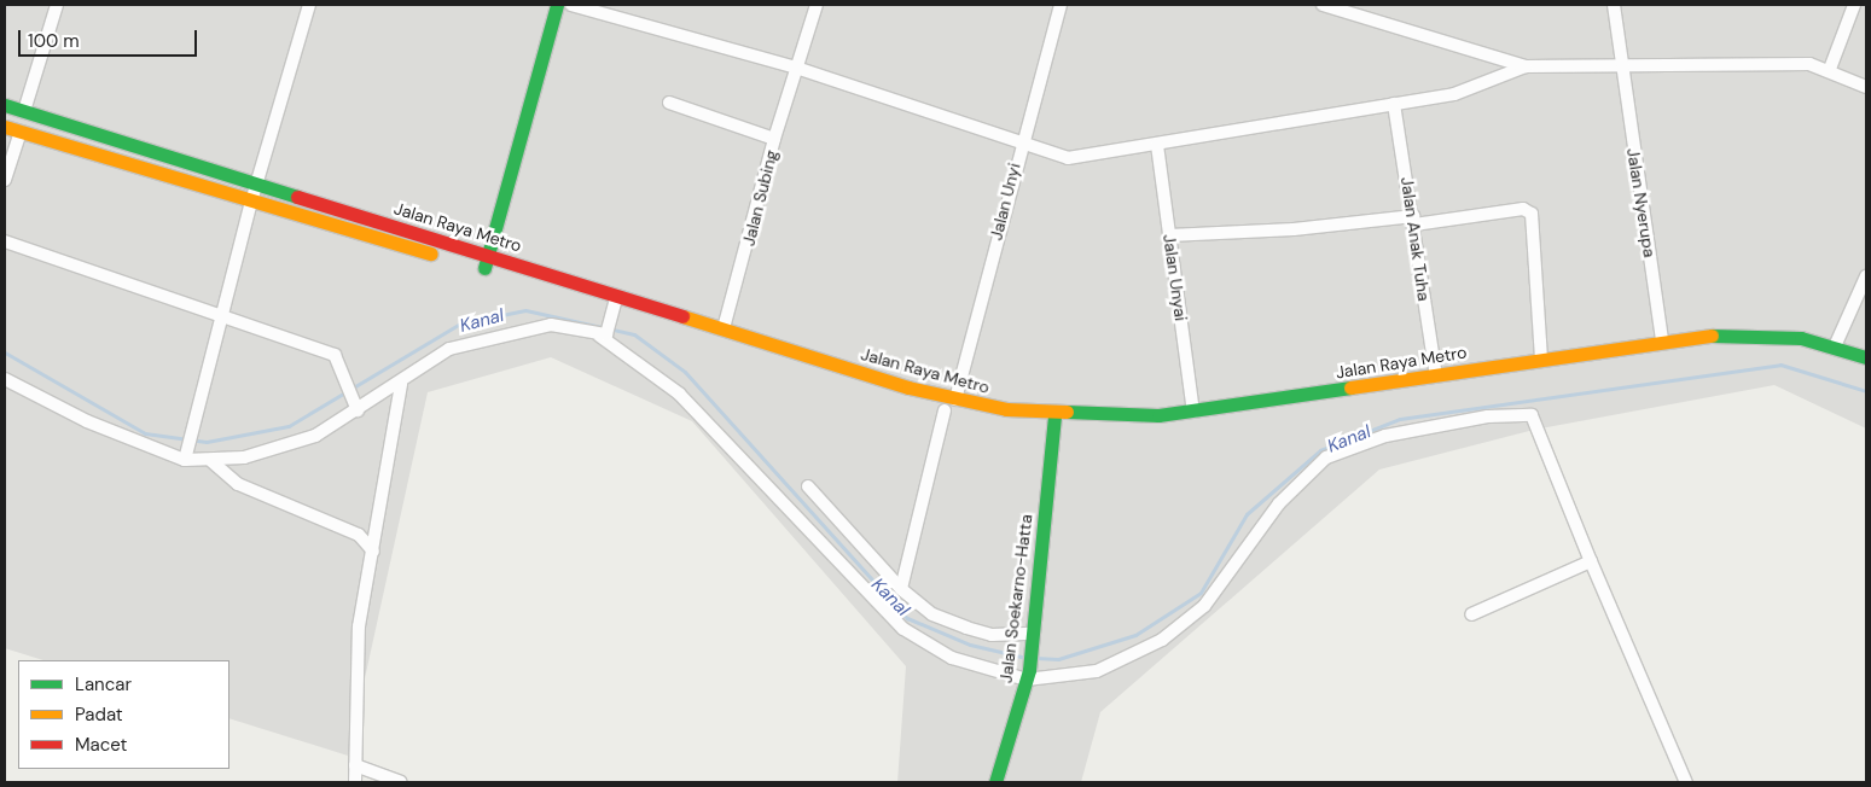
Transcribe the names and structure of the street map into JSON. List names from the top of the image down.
{
  "streets": {
    "main road": ["Jalan Raya Metro", "Jalan Soekarno-Hatta"],
    "street": [
      "Jalan Subing",
      "Jalan Unyi",
      "Jalan Nyerupa",
      "Jalan Anak Tuha",
      "Jalan Unyai"
    ]
  },
  "crossings": [
    ["Jalan Subing", "Jalan Raya Metro"],
    ["Jalan Unyi", "Jalan Raya Metro"],
    ["Jalan Nyerupa", "Jalan Raya Metro"],
    ["Jalan Raya Metro", "Jalan Anak Tuha"],
    ["Jalan Raya Metro", "Jalan Unyai"],
    ["Jalan Raya Metro", "Jalan Soekarno-Hatta"]
  ],
  "water": ["Kanal"],
  "legend": ["Lancar", "Padat", "Macet"],
  "scale_bar": "100 m"
}
